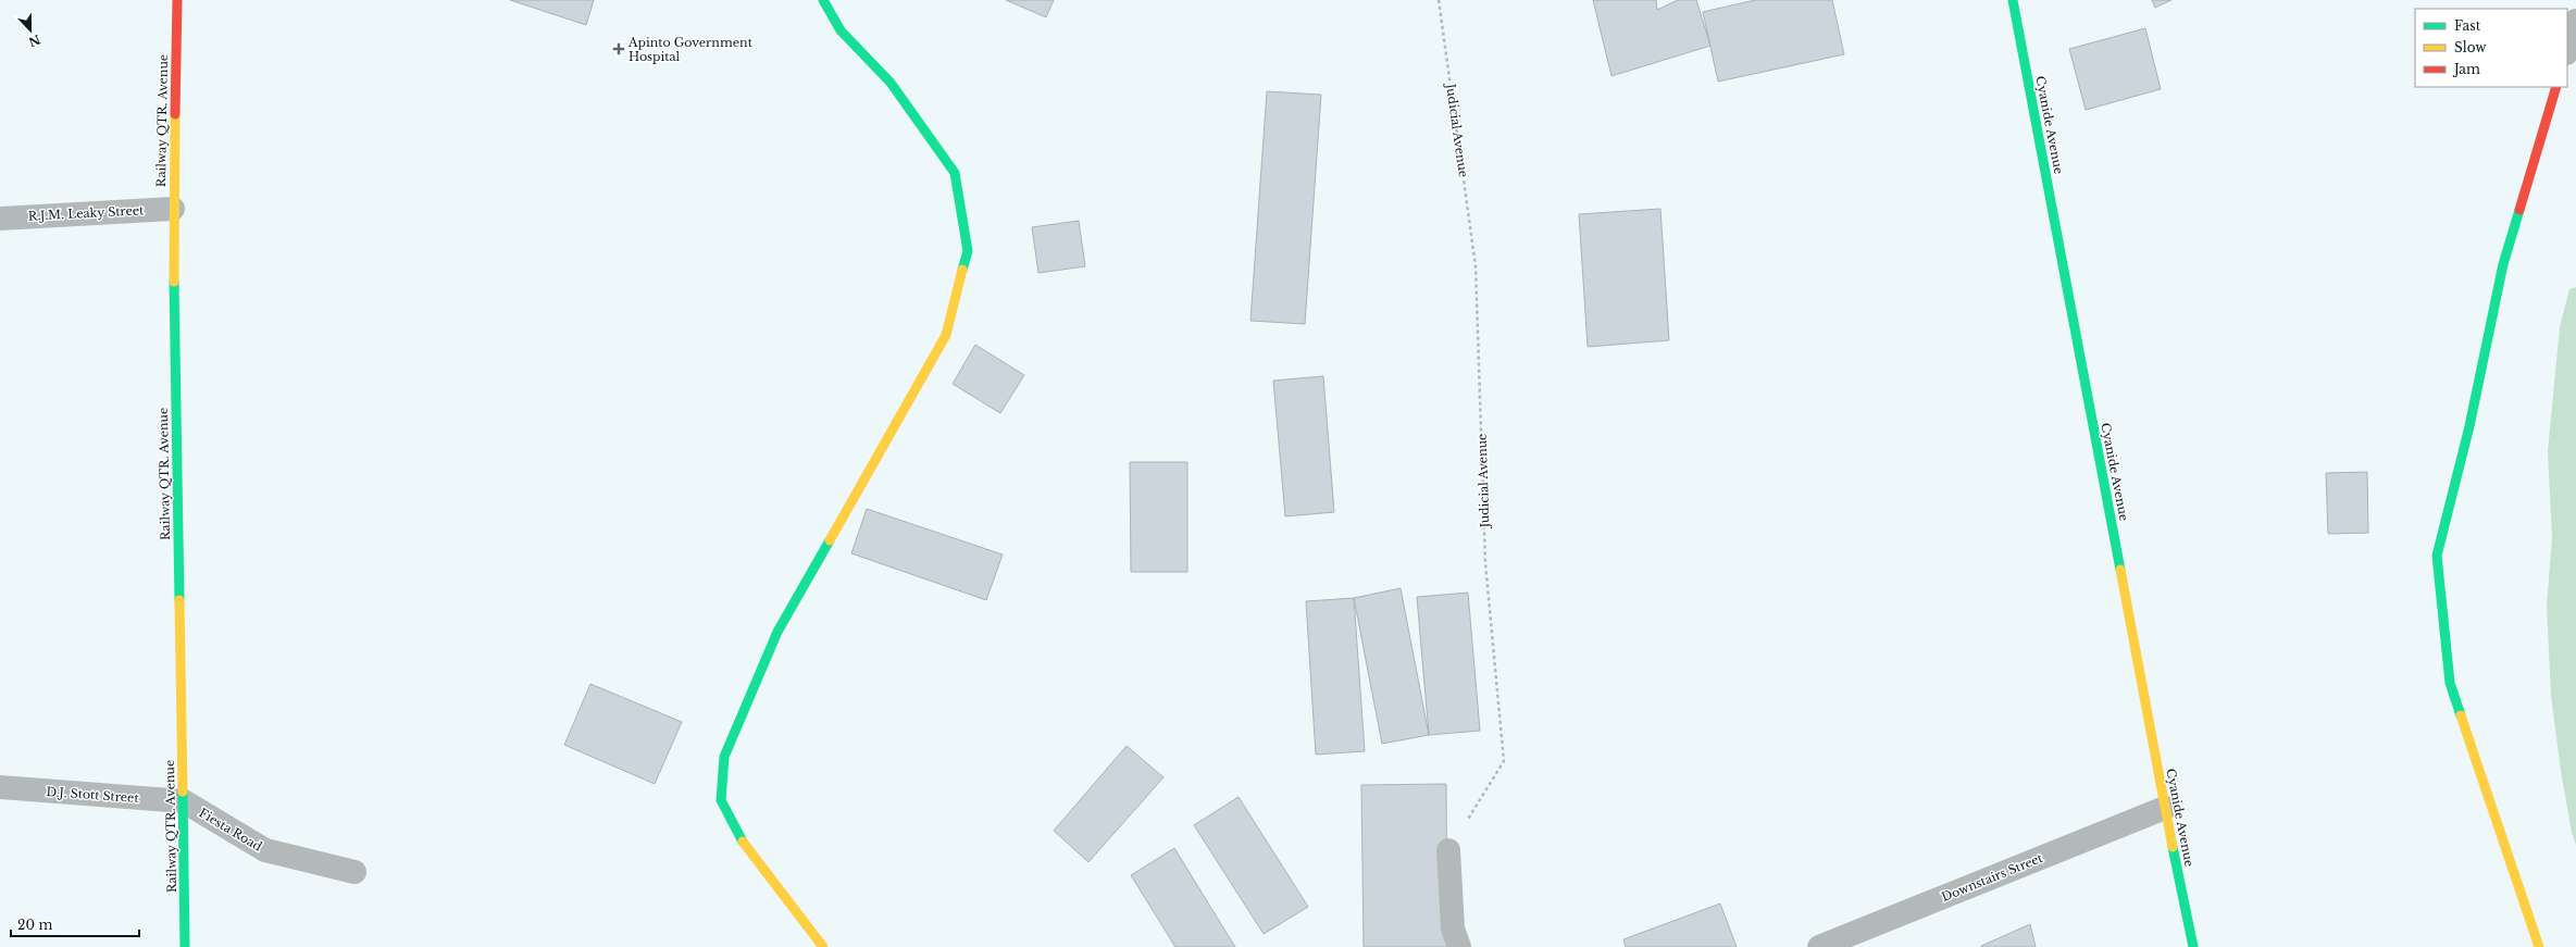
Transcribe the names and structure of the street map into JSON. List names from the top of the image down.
{
  "streets": {
    "street": [
      "Railway QTR. Avenue",
      "Cyanide Avenue",
      "R.J.M. Leaky Street",
      "D.J. Stott Street",
      "Fiesta Road",
      "Downstairs Street"
    ],
    "path": ["Judicial Avenue"]
  },
  "crossings": [
    ["Railway QTR. Avenue", "R.J.M. Leaky Street"],
    ["Railway QTR. Avenue", "D.J. Stott Street"],
    ["Railway QTR. Avenue", "Fiesta Road"],
    ["Cyanide Avenue", "Downstairs Street"],
    ["D.J. Stott Street", "Fiesta Road"]
  ],
  "places": {
    "health": ["Apinto Government Hospital"]
  },
  "legend": ["Fast", "Slow", "Jam"],
  "scale_bar": "20 m",
  "north": "bottom"
}
